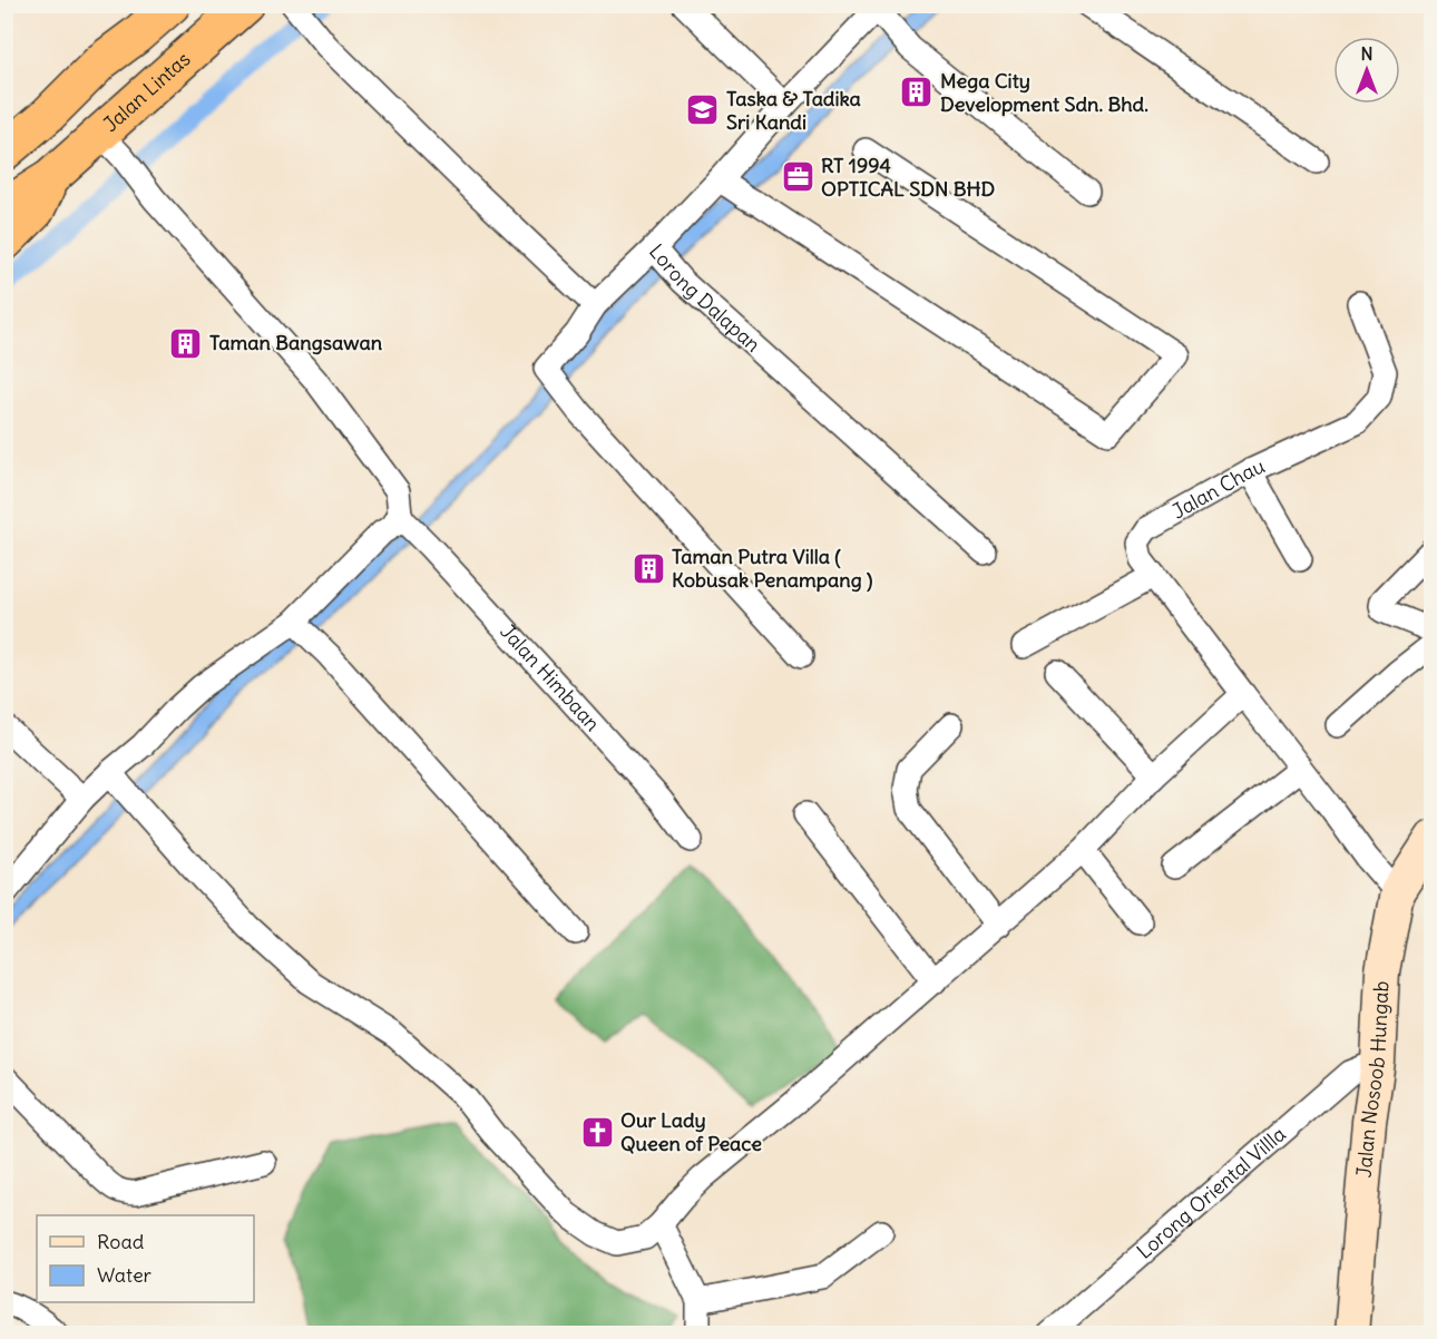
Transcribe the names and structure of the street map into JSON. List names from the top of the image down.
{
  "streets": {
    "highway": ["Jalan Lintas"],
    "main road": ["Jalan Nosoob Hungab"],
    "street": [
      "Lorong Dalapan",
      "Jalan Chau",
      "Jalan Himbaan",
      "Lorong Oriental Villla"
    ]
  },
  "crossings": [
    ["Jalan Chau", "Jalan Nosoob Hungab"],
    ["Jalan Nosoob Hungab", "Lorong Oriental Villla"]
  ],
  "places": {
    "building": ["Mega City Development Sdn. Bhd.", "Taman Bangsawan", "Taman Putra Villa ( Kobusak Penampang )"],
    "school or university": ["Taska & Tadika Sri Kandi"],
    "office": ["RT 1994 OPTICAL SDN BHD"],
    "church": ["Our Lady Queen of Peace"]
  },
  "legend": ["Road", "Water"],
  "north": "top"
}
